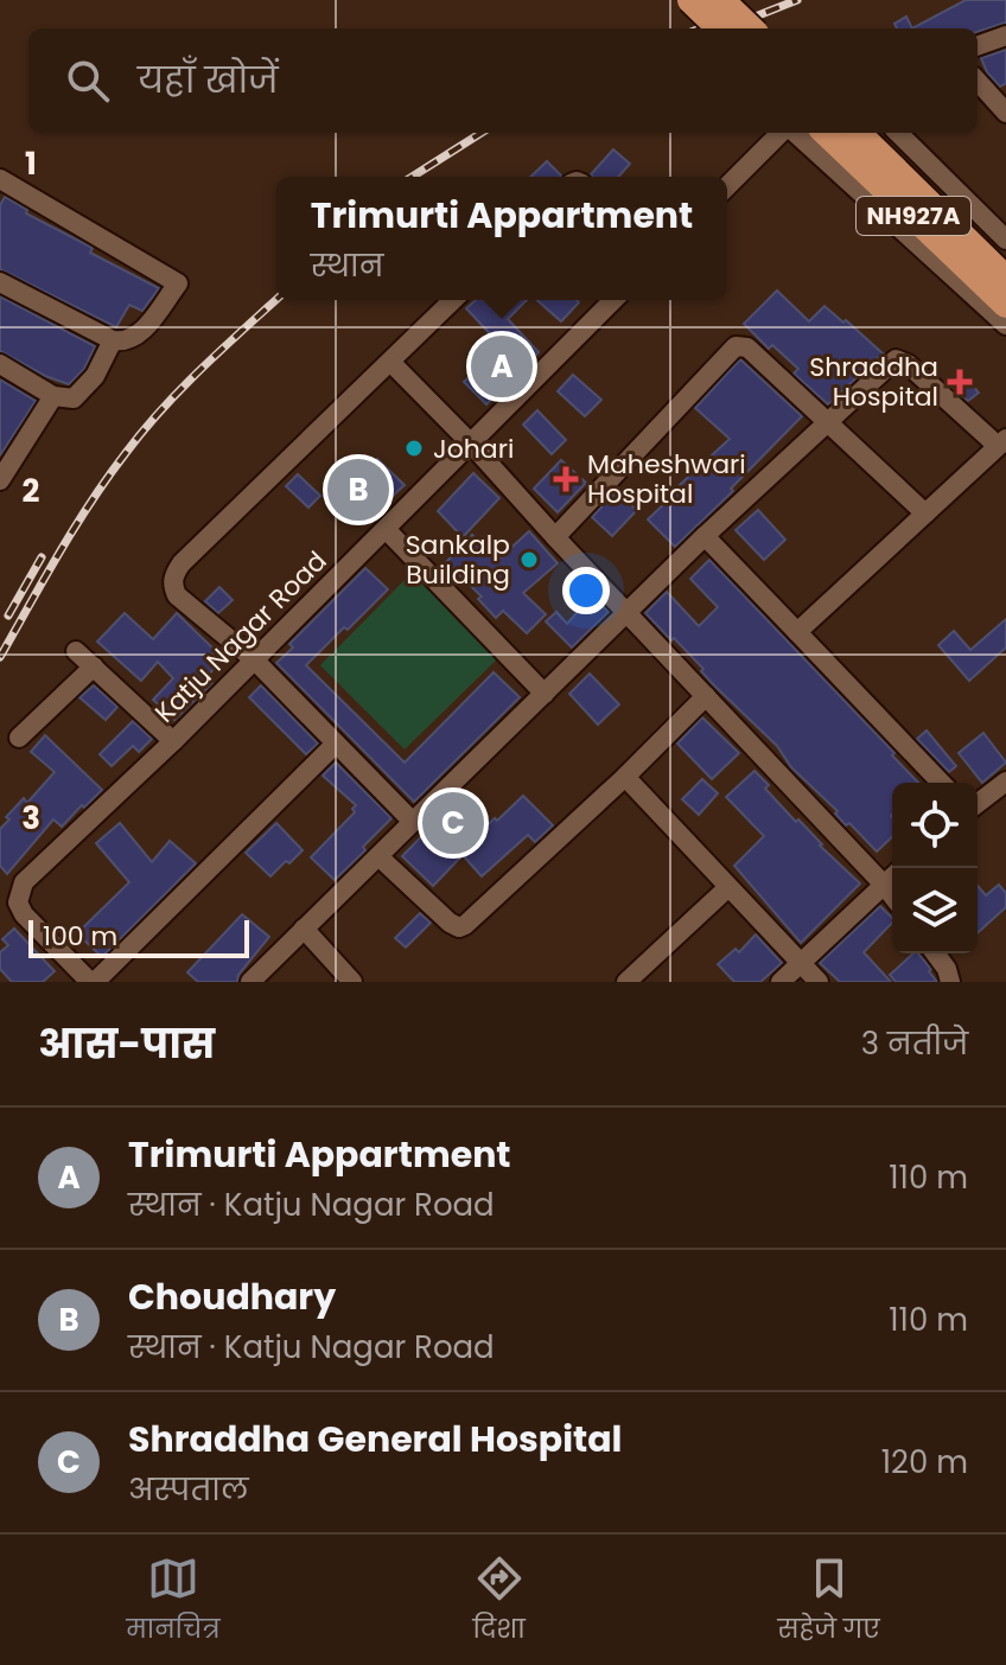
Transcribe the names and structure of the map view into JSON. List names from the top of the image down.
{
  "streets": {
    "highway": ["NH927A"],
    "street": ["Katju Nagar Road"]
  },
  "places": {
    "health": ["Shraddha Hospital", "Maheshwari Hospital"],
    "other": ["Johari", "Sankalp Building"]
  },
  "scale_bar": "100 m",
  "page": {
    "search": "यहाँ खोजें",
    "popup": ["Trimurti Appartment", "स्थान"],
    "pins": ["A", "B", "C"],
    "scale": "100 m",
    "heading": ["आस-पास", "3 नतीजे"],
    "list": [
      {
        "mark": "A",
        "name": "Trimurti Appartment",
        "note": "स्थान · Katju Nagar Road",
        "value": "110 m"
      },
      {
        "mark": "B",
        "name": "Choudhary",
        "note": "स्थान · Katju Nagar Road",
        "value": "110 m"
      },
      {
        "mark": "C",
        "name": "Shraddha General Hospital",
        "note": "अस्पताल",
        "value": "120 m"
      }
    ],
    "nav": ["मानचित्र", "दिशा", "सहेजे गए"]
  },
  "grid": {
    "rows": ["1", "2", "3"]
  }
}
